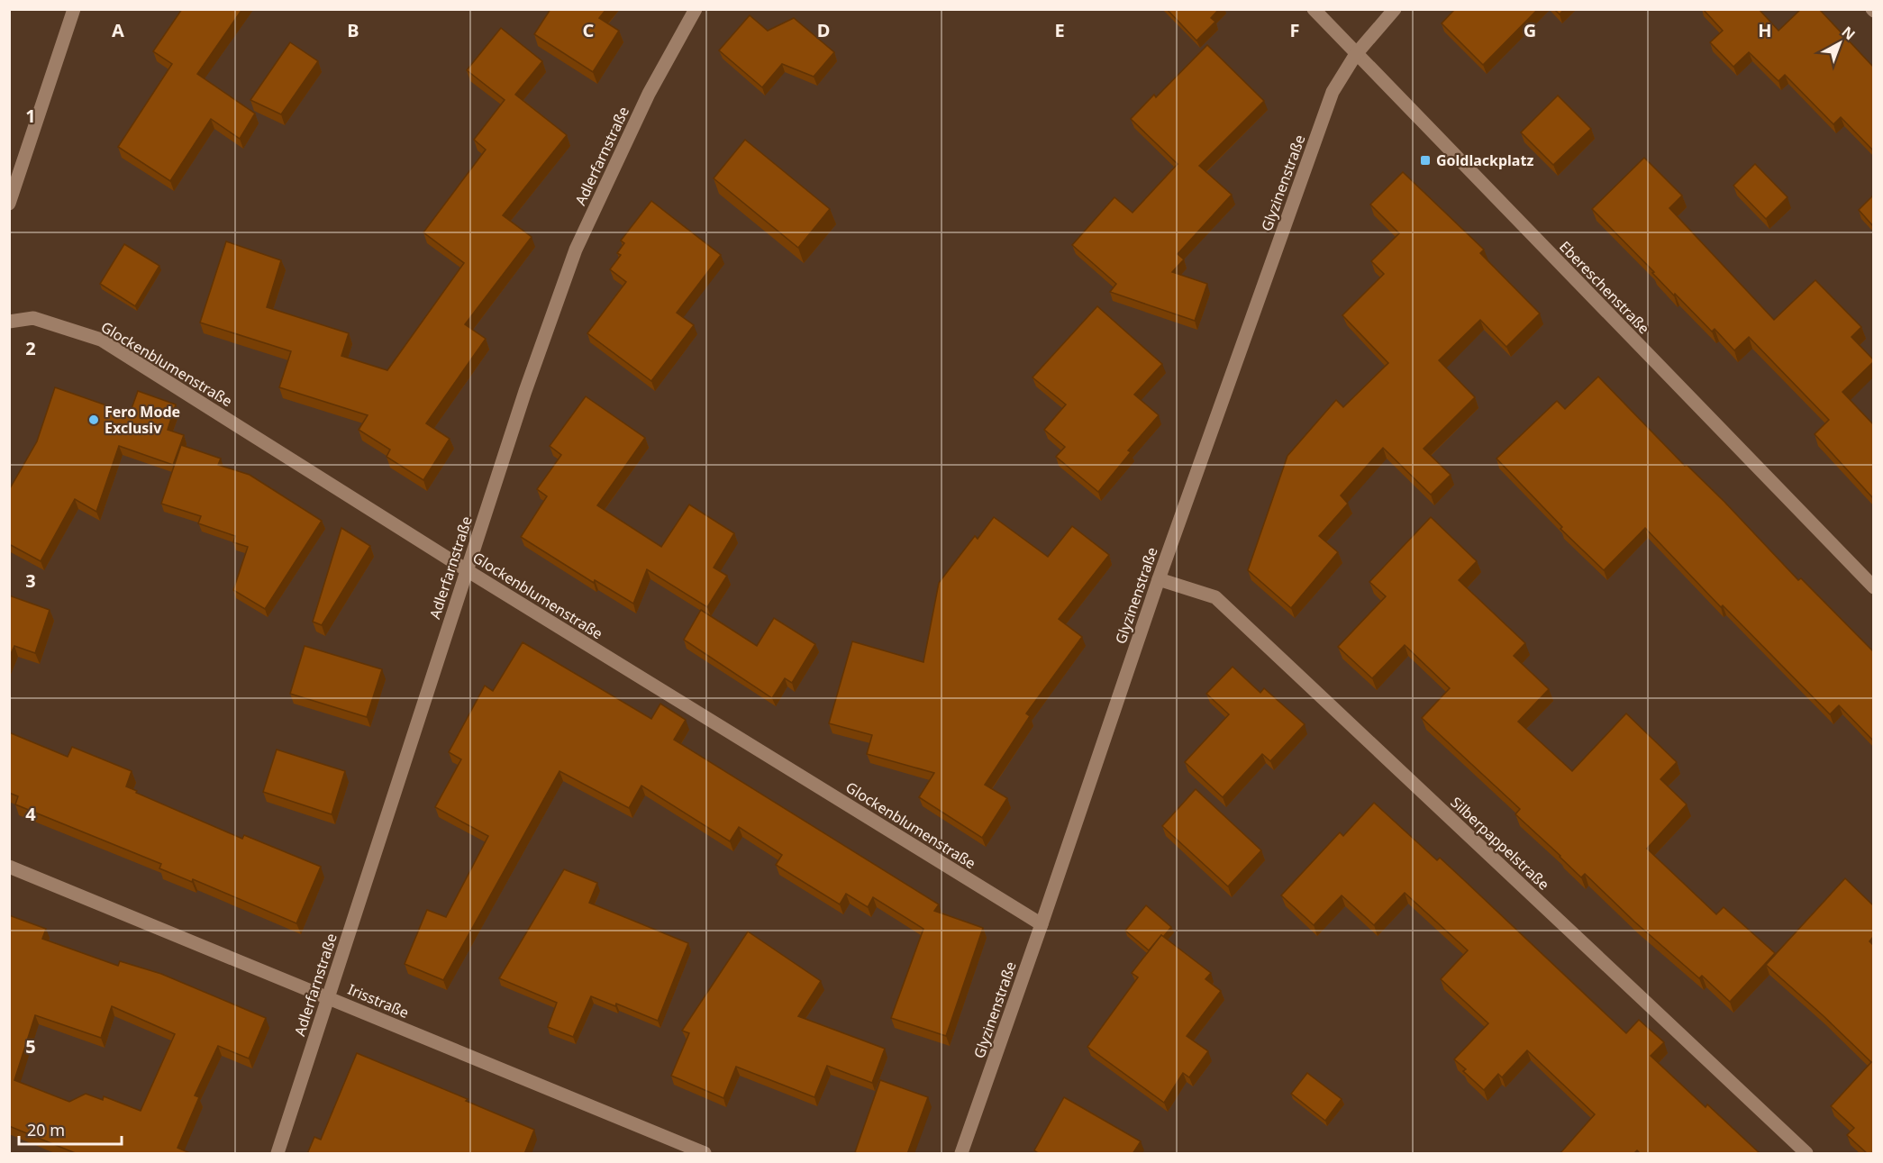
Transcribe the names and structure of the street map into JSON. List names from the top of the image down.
{
  "streets": {
    "street": [
      "Adlerfarnstraße",
      "Glyzinenstraße",
      "Ebereschenstraße",
      "Glockenblumenstraße",
      "Silberpappelstraße",
      "Irisstraße"
    ]
  },
  "crossings": [
    ["Adlerfarnstraße", "Glockenblumenstraße"],
    ["Adlerfarnstraße", "Irisstraße"],
    ["Glyzinenstraße", "Ebereschenstraße"],
    ["Glyzinenstraße", "Glockenblumenstraße"],
    ["Glyzinenstraße", "Silberpappelstraße"]
  ],
  "places": {
    "transit": ["Goldlackplatz"],
    "other": ["Fero Mode Exclusiv"]
  },
  "scale_bar": "20 m",
  "north": "top right",
  "grid": {
    "columns": [
      "A",
      "B",
      "C",
      "D",
      "E",
      "F",
      "G",
      "H"
    ],
    "rows": [
      "1",
      "2",
      "3",
      "4",
      "5"
    ]
  }
}
